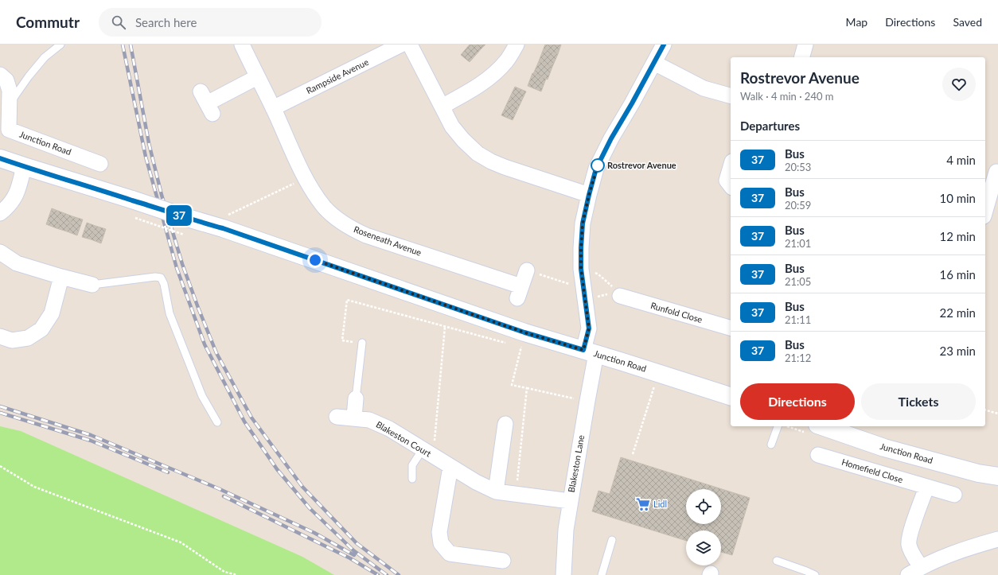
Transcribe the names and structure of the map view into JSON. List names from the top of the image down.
{
  "streets": {
    "main road": ["Junction Road"],
    "street": [
      "Rampside Avenue",
      "Roseneath Avenue",
      "Runfold Close",
      "Blakeston Court",
      "Blakeston Lane",
      "Homefield Close"
    ]
  },
  "crossings": [
    ["Rampside Avenue", "Roseneath Avenue"],
    ["Junction Road", "Blakeston Lane"],
    ["Blakeston Court", "Blakeston Lane"]
  ],
  "places": {
    "other": ["Rostrevor Avenue"],
    "supermarket": ["Lidl"]
  },
  "lines": ["bus line 37"],
  "page": {
    "header": "Commutr",
    "search": "Search here",
    "nav": ["Map", "Directions", "Saved"],
    "on_map": "37",
    "heading": [
      ["Rostrevor Avenue", "Walk · 4 min · 240 m"],
      "Departures"
    ],
    "list": [
      {
        "mark": "37",
        "name": "Bus",
        "note": "20:53",
        "value": "4 min"
      },
      {
        "mark": "37",
        "name": "Bus",
        "note": "20:59",
        "value": "10 min"
      },
      {
        "mark": "37",
        "name": "Bus",
        "note": "21:01",
        "value": "12 min"
      },
      {
        "mark": "37",
        "name": "Bus",
        "note": "21:05",
        "value": "16 min"
      },
      {
        "mark": "37",
        "name": "Bus",
        "note": "21:11",
        "value": "22 min"
      },
      {
        "mark": "37",
        "name": "Bus",
        "note": "21:12",
        "value": "23 min"
      }
    ],
    "buttons": ["Directions", "Tickets"]
  }
}
